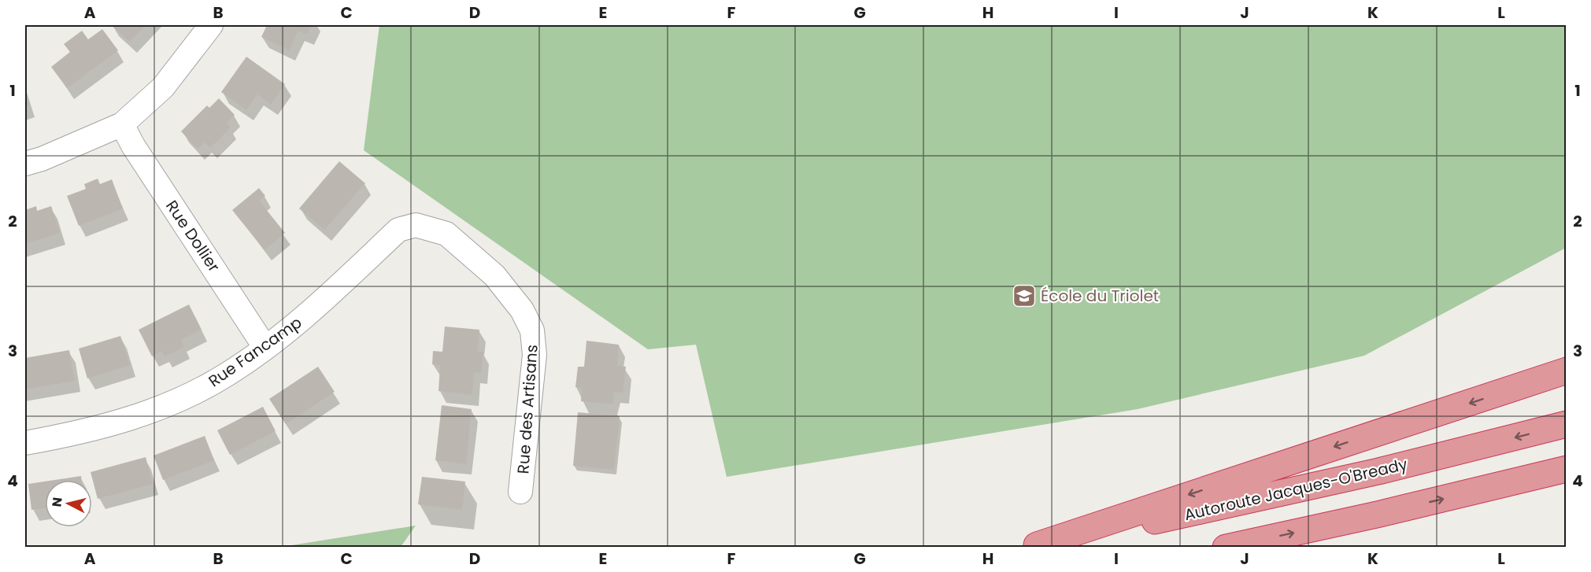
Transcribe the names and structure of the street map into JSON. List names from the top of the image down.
{
  "streets": {
    "highway": ["Autoroute Jacques-O'Bready"],
    "street": ["Rue Dollier", "Rue Fancamp", "Rue des Artisans"]
  },
  "crossings": [
    ["Rue Dollier", "Rue Fancamp"],
    ["Rue Fancamp", "Rue des Artisans"]
  ],
  "places": {
    "school or university": ["École du Triolet"]
  },
  "north": "left",
  "grid": {
    "columns": [
      "A",
      "B",
      "C",
      "D",
      "E",
      "F",
      "G",
      "H",
      "I",
      "J",
      "K",
      "L"
    ],
    "rows": [
      "1",
      "2",
      "3",
      "4"
    ]
  }
}
